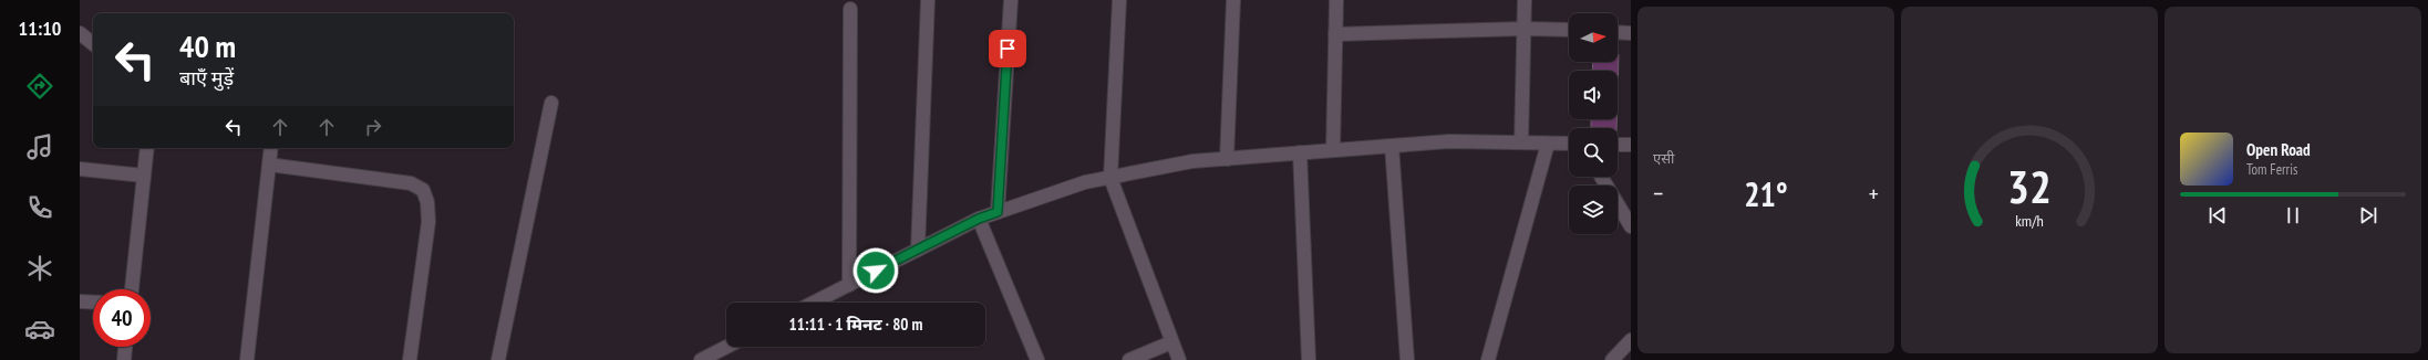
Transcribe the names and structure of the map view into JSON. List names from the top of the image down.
{
  "north": "right",
  "page": {
    "tabs": "11:10",
    "tile": "एसी",
    "turn": ["40 m", "बाएँ मुड़ें"],
    "song": ["Open Road", "Tom Ferris"],
    "heat": ["−", "21°", "+"],
    "limit": "40",
    "trip": "11:11 · 1 मिनट · 80 m",
    "gauge": ["32", "km/h"]
  }
}
